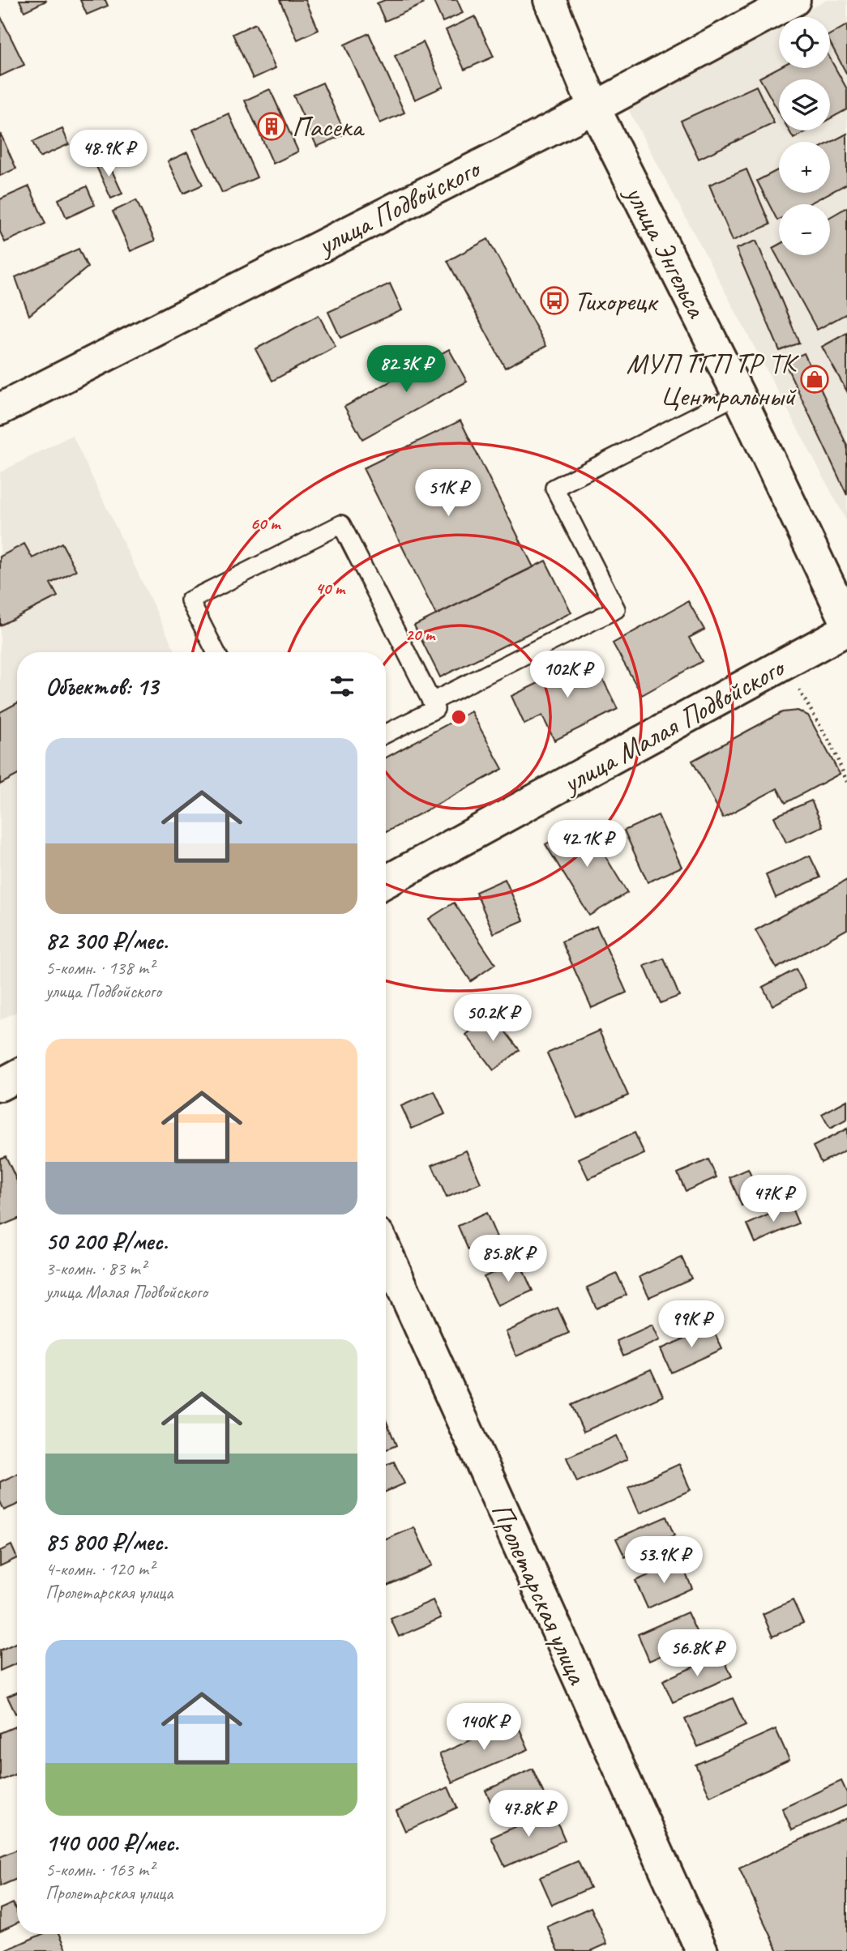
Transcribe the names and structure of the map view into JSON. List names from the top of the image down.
{
  "streets": {
    "street": [
      "улица Подвойского",
      "улица Энгельса",
      "улица Малая Подвойского",
      "Пролетарская улица"
    ]
  },
  "crossings": [
    ["улица Подвойского", "улица Энгельса"]
  ],
  "places": {
    "building": ["Пасека"],
    "bus stop": ["Тихорецк"],
    "shop": ["МУП ТГП ТР ТК Центральный"]
  },
  "page": {
    "map_buttons": ["+", "−"],
    "price": [
      "48.9K ₽",
      "82.3K ₽",
      "51K ₽",
      "102K ₽",
      "42.1K ₽",
      "50.2K ₽",
      "47K ₽",
      "85.8K ₽",
      "99K ₽",
      "53.9K ₽",
      "56.8K ₽",
      "140K ₽",
      "47.8K ₽"
    ],
    "heading": "Объектов: 13",
    "list": [
      {
        "name": "82 300 ₽/мес.",
        "note": "5-комн. · 138 m² · улица Подвойского"
      },
      {
        "name": "50 200 ₽/мес.",
        "note": "3-комн. · 83 m² · улица Малая Подвойского"
      },
      {
        "name": "85 800 ₽/мес.",
        "note": "4-комн. · 120 m² · Пролетарская улица"
      },
      {
        "name": "140 000 ₽/мес.",
        "note": "5-комн. · 163 m² · Пролетарская улица"
      }
    ]
  },
  "rings": ["60 m", "40 m", "20 m"]
}
